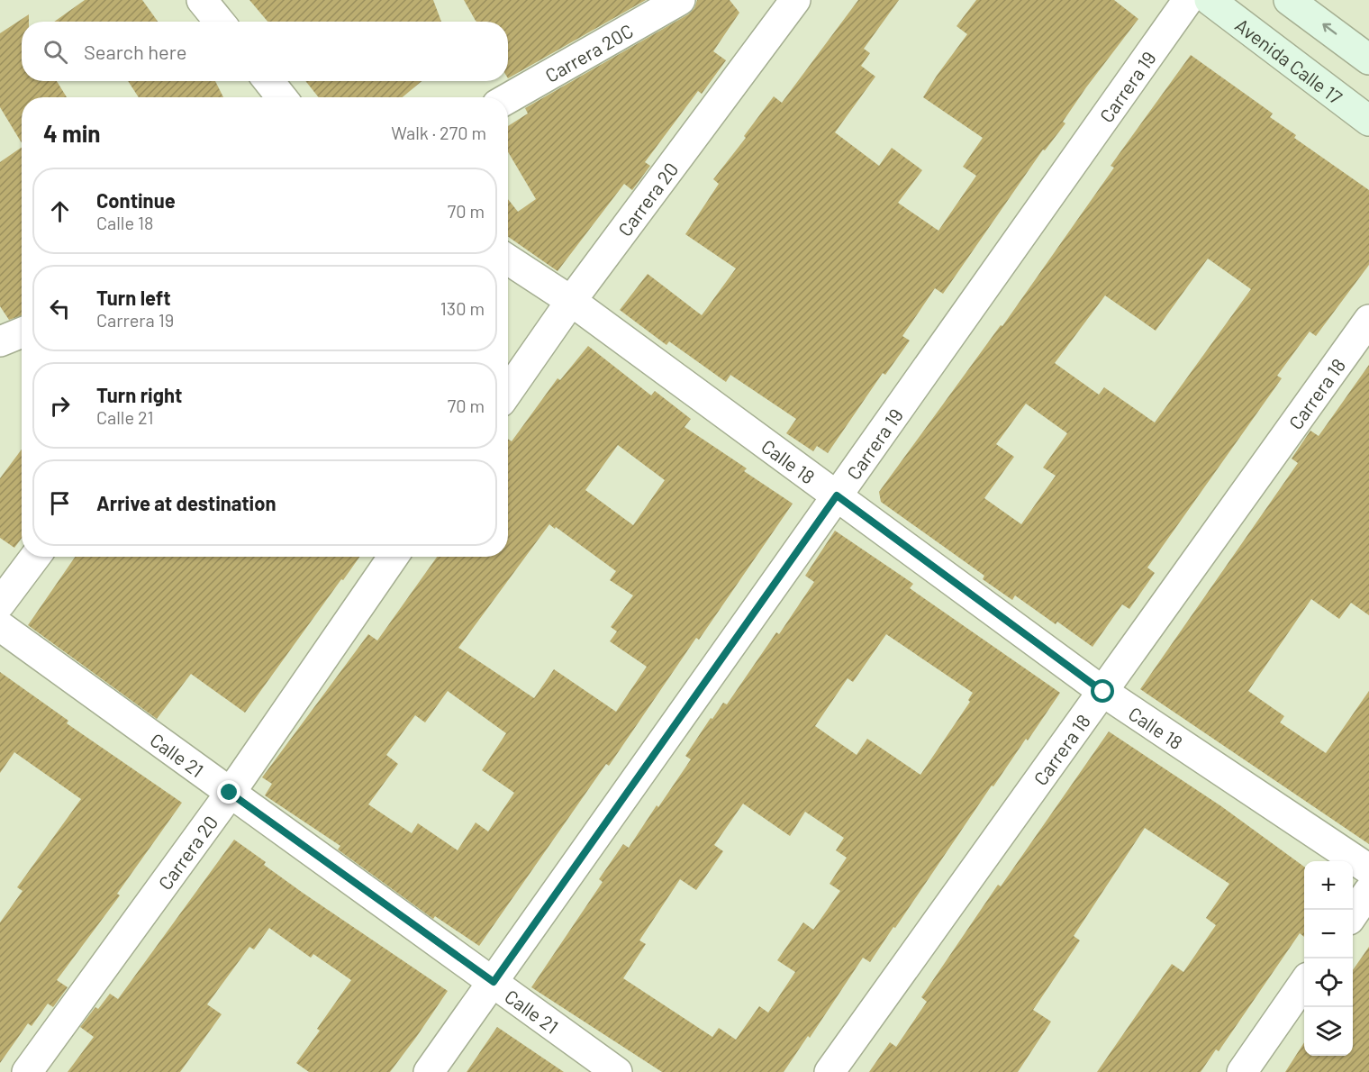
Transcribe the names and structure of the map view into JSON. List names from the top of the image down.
{
  "streets": {
    "main road": ["Avenida Calle 17"],
    "street": [
      "Carrera 20C",
      "Carrera 19",
      "Carrera 20",
      "Carrera 18",
      "Calle 18",
      "Calle 21"
    ]
  },
  "crossings": [
    ["Carrera 19", "Calle 18"],
    ["Carrera 19", "Calle 21"],
    ["Carrera 20", "Calle 18"],
    ["Carrera 20", "Calle 21"],
    ["Carrera 18", "Calle 18"]
  ],
  "page": {
    "search": "Search here",
    "heading": ["4 min", "Walk · 270 m"],
    "list": [
      ["Continue", "Calle 18", "70 m"],
      ["Turn left", "Carrera 19", "130 m"],
      ["Turn right", "Calle 21", "70 m"],
      "Arrive at destination"
    ],
    "map_buttons": ["+", "−"]
  }
}
